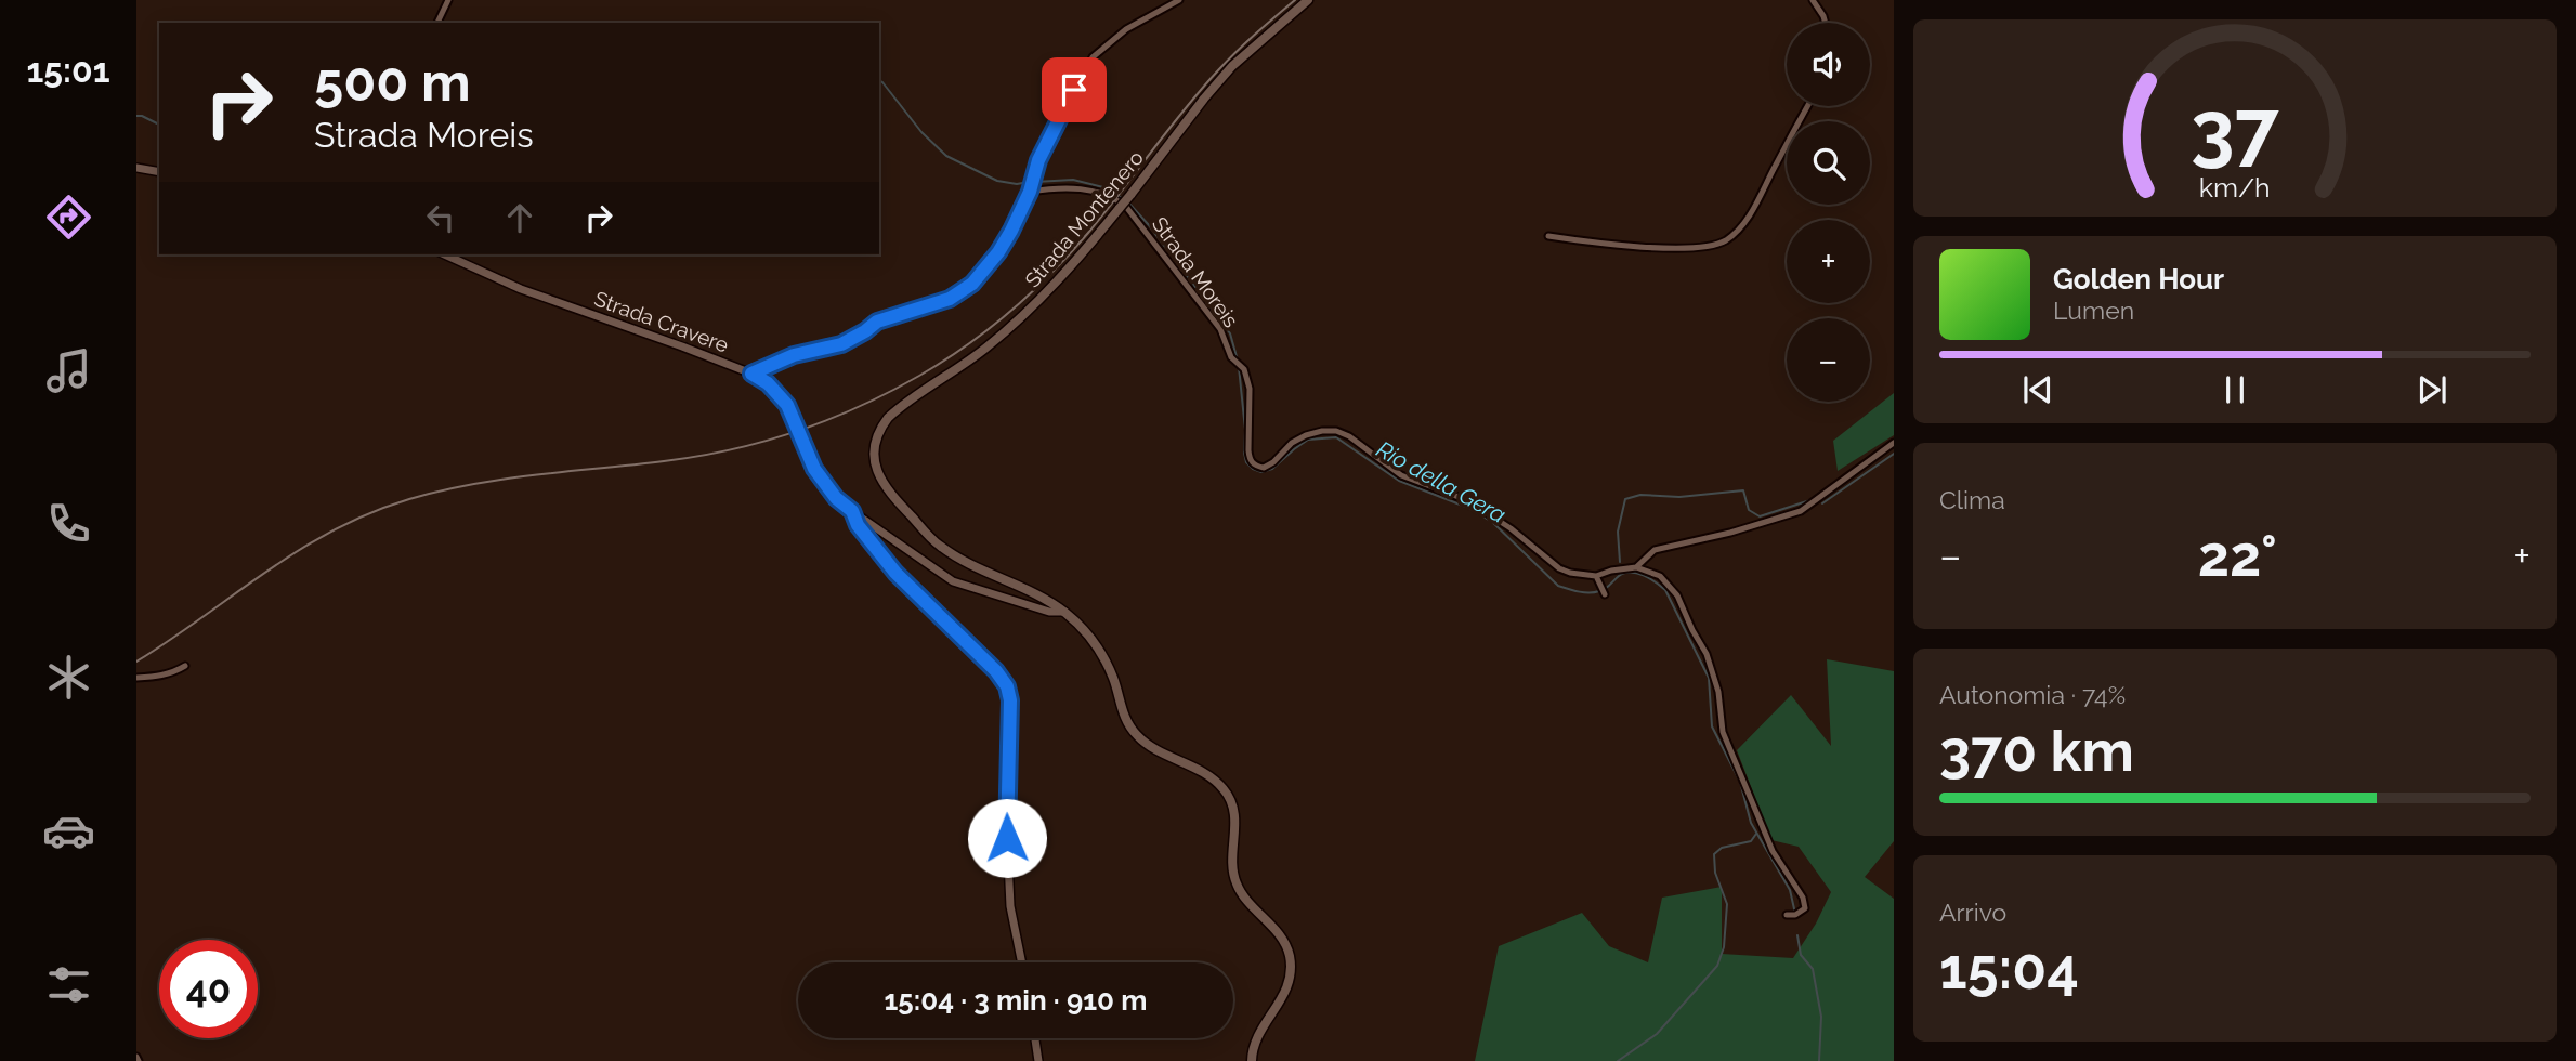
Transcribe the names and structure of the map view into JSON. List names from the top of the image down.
{
  "streets": {
    "main road": ["Strada Montenero"],
    "street": ["Strada Moreis", "Strada Cravere"]
  },
  "crossings": [
    ["Strada Montenero", "Strada Cravere"]
  ],
  "water": ["Rio della Gera"],
  "page": {
    "tabs": "15:01",
    "map_buttons": ["+", "−"],
    "turn": ["500 m", "Strada Moreis"],
    "song": ["Golden Hour", "Lumen"],
    "tile": [
      "Clima",
      ["Autonomia · 74%", "370 km"],
      ["Arrivo", "15:04"]
    ],
    "heat": ["−", "22°", "+"],
    "limit": "40",
    "trip": "15:04 · 3 min · 910 m",
    "gauge": ["37", "km/h"]
  }
}
